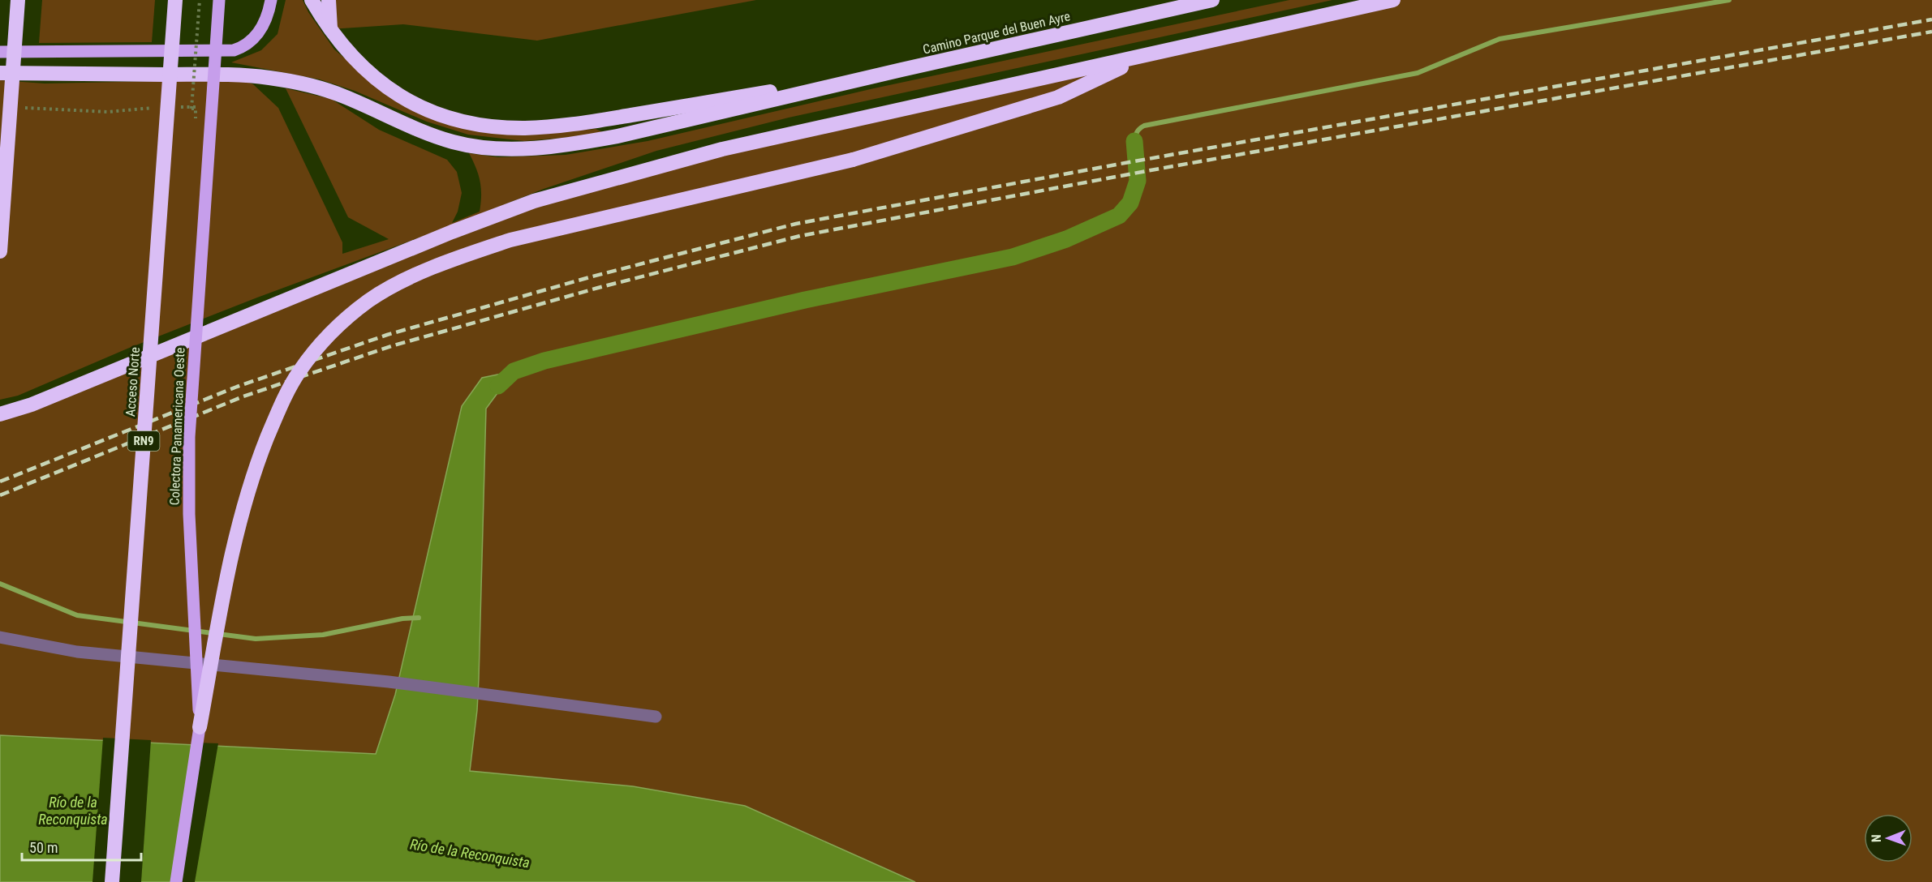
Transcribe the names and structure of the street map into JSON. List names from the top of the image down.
{
  "streets": {
    "highway": ["Camino Parque del Buen Ayre", "Acceso Norte", "RN9"],
    "main road": ["Colectora Panamericana Oeste"]
  },
  "water": ["Río de la Reconquista"],
  "scale_bar": "50 m",
  "north": "left"
}
